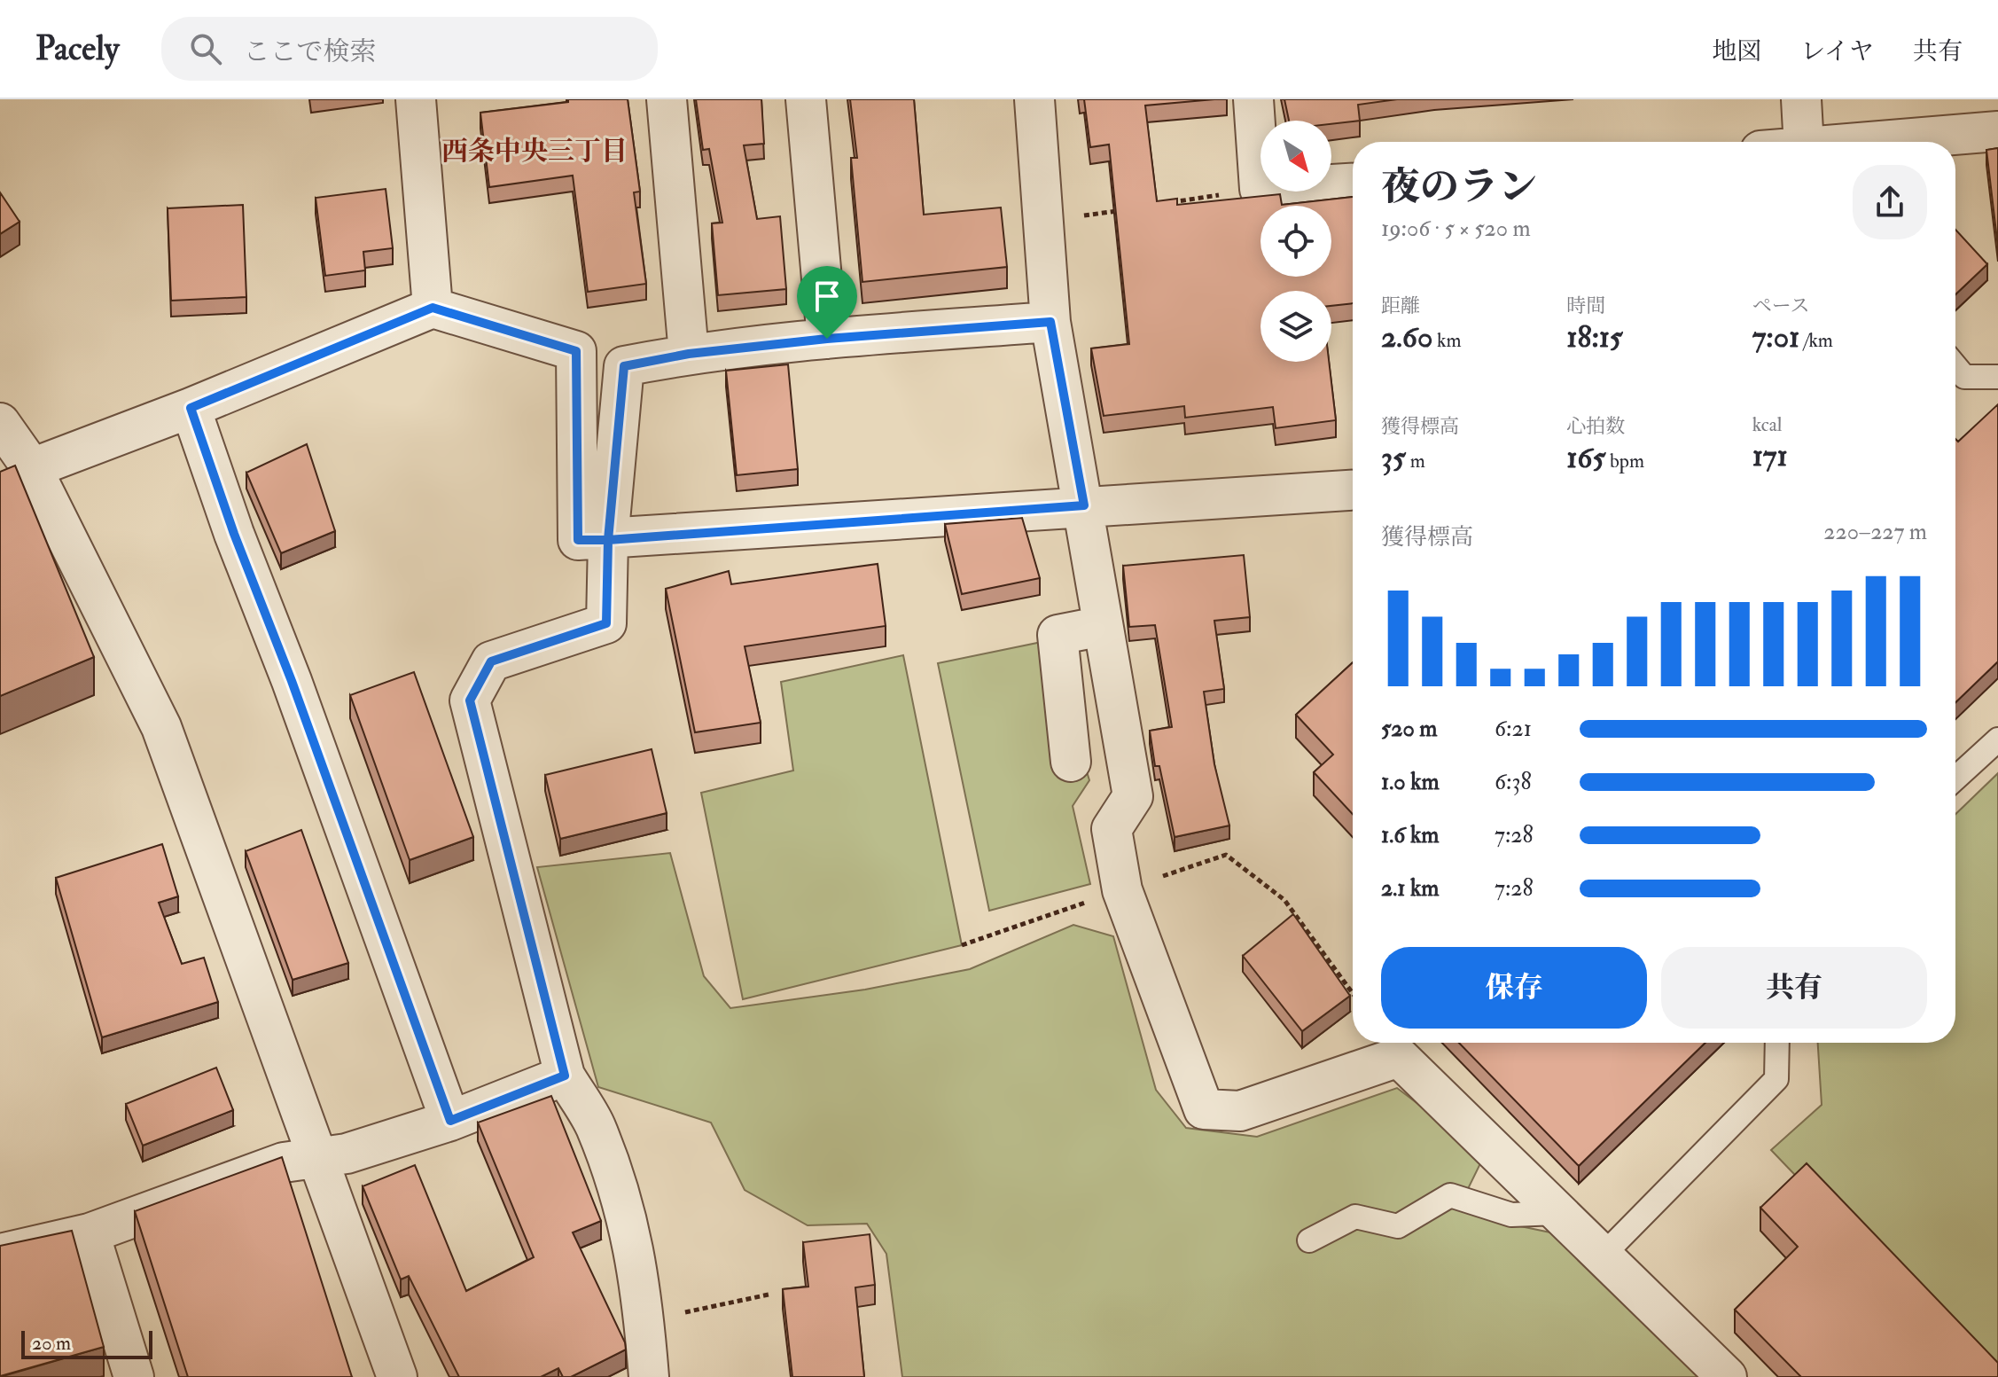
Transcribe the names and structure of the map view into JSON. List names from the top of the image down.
{
  "districts": ["西条中央三丁目"],
  "scale_bar": "20 m",
  "north": "bottom right",
  "page": {
    "header": "Pacely",
    "search": "ここで検索",
    "nav": ["地図", "レイヤ", "共有"],
    "heading": ["夜のラン", "19:06 · 5 × 520 m"],
    "stats": [
      ["距離", "2.60 km"],
      ["時間", "18:15"],
      ["ペース", "7:01 /km"],
      ["獲得標高", "35 m"],
      ["心拍数", "165 bpm"],
      ["kcal", "171"]
    ],
    "chart": ["獲得標高", "220–227 m"],
    "list": [
      {
        "name": "520 m",
        "note": "6:21"
      },
      {
        "name": "1.0 km",
        "note": "6:38"
      },
      {
        "name": "1.6 km",
        "note": "7:28"
      },
      {
        "name": "2.1 km",
        "note": "7:28"
      }
    ],
    "buttons": ["保存", "共有"],
    "scale": "20 m"
  }
}
